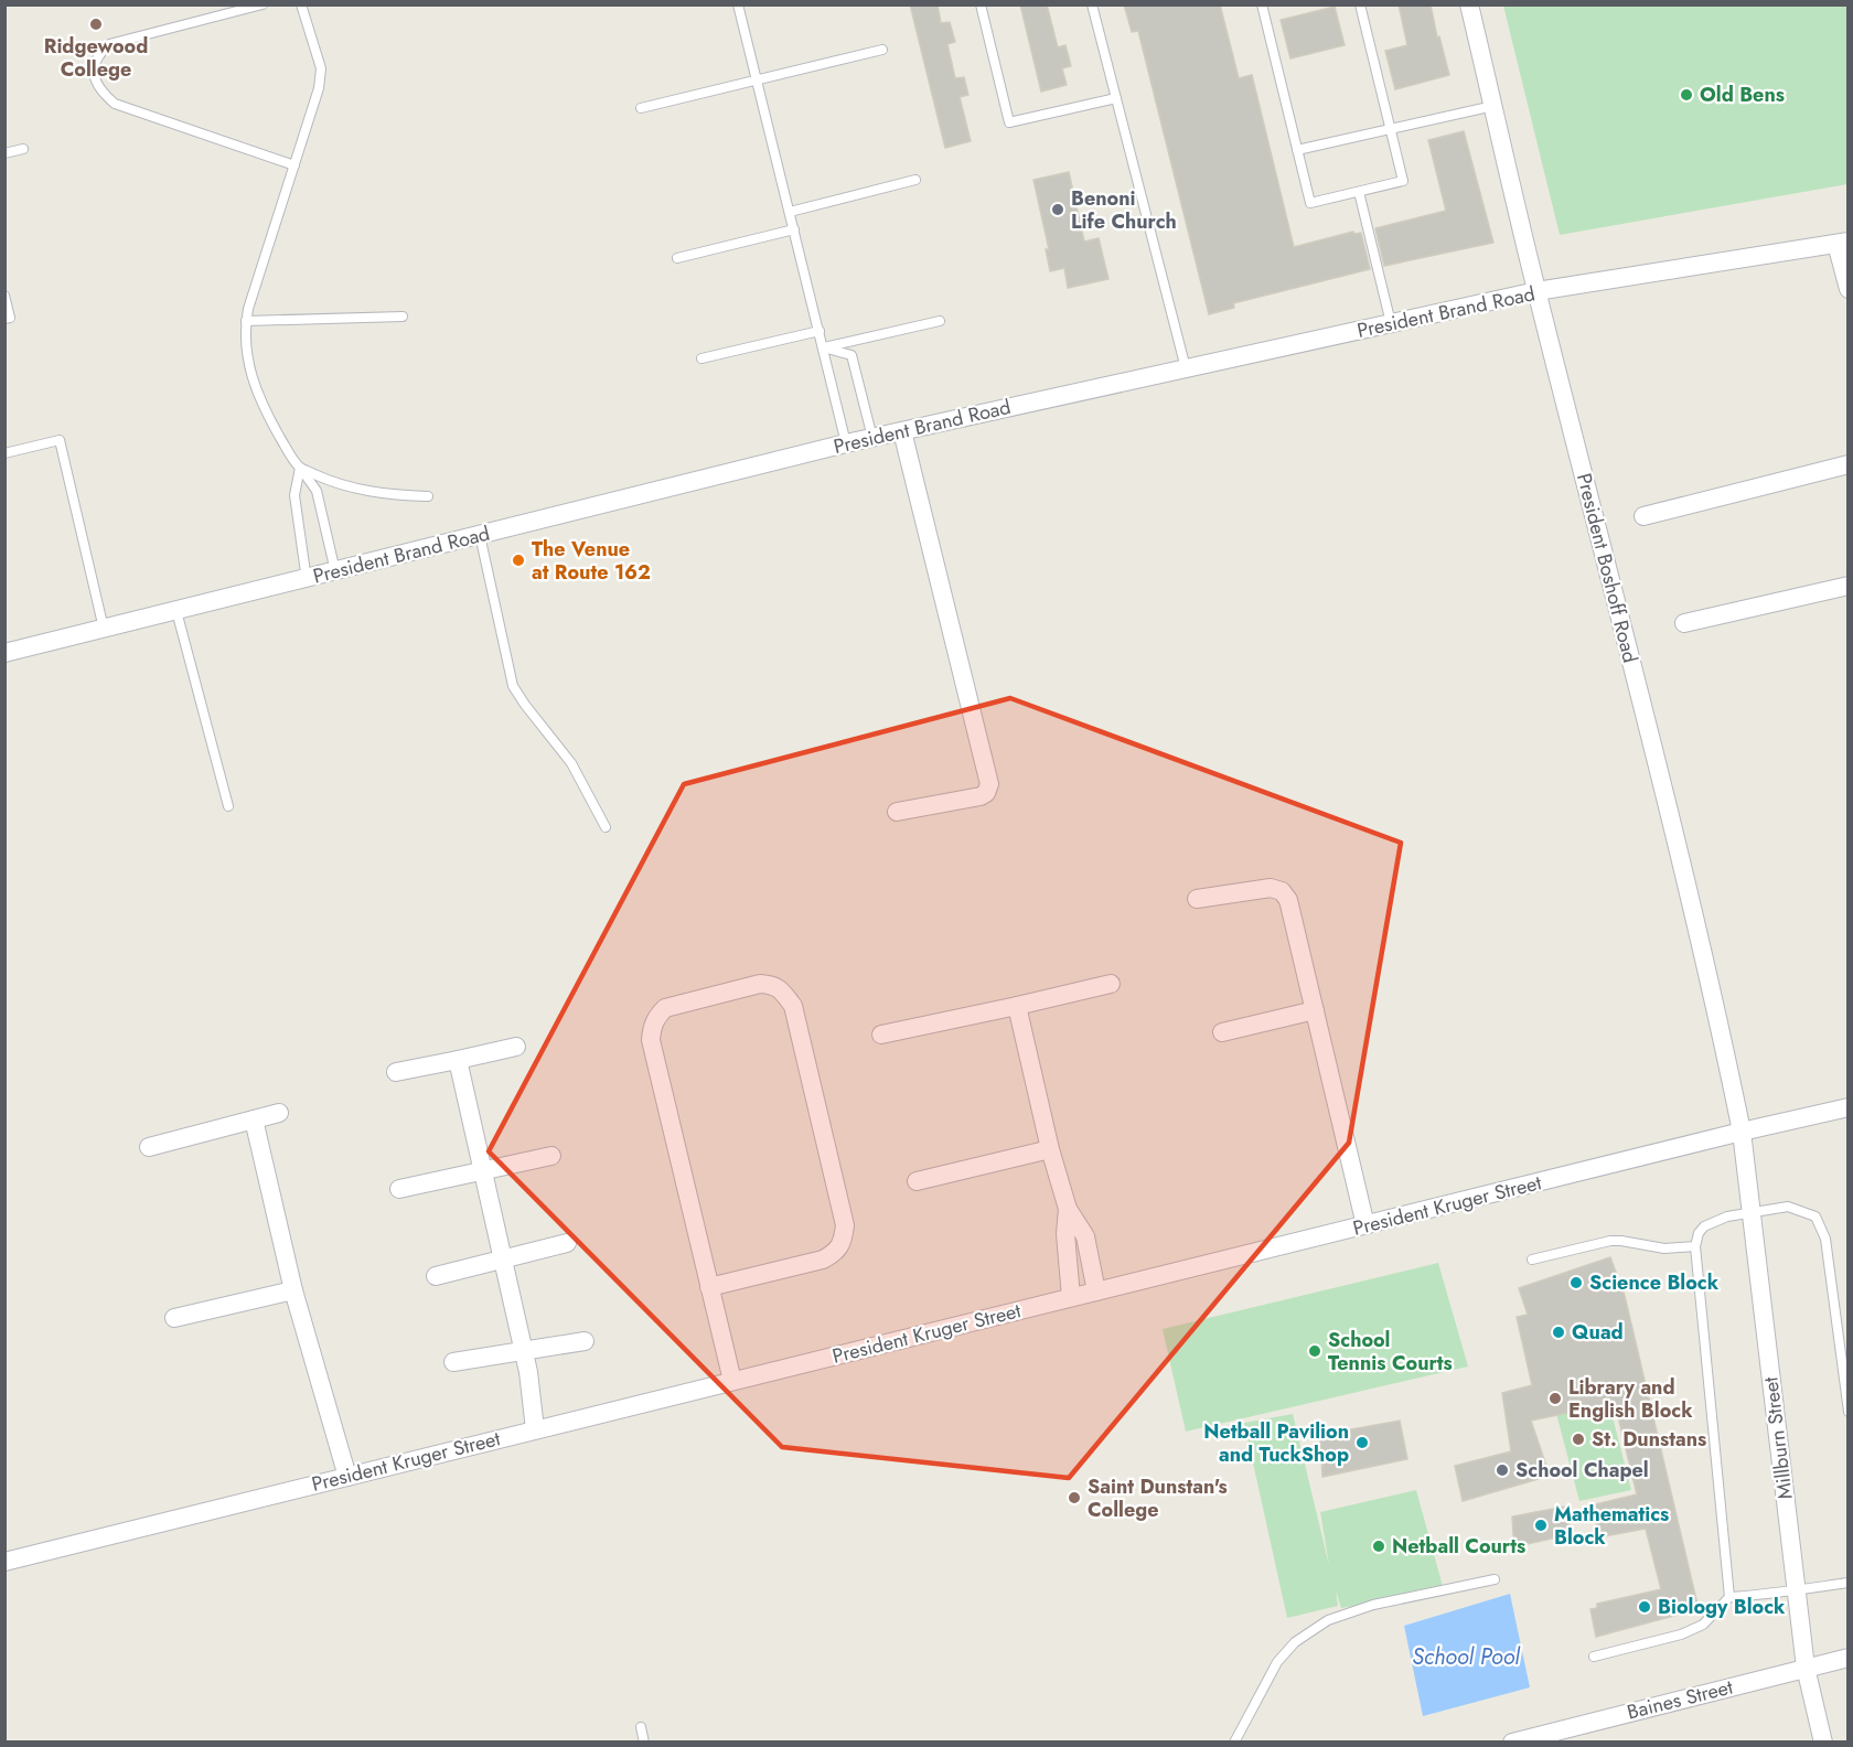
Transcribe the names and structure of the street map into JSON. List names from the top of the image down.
{
  "streets": {
    "street": [
      "President Brand Road",
      "President Boshoff Road",
      "President Kruger Street",
      "Millburn Street",
      "Baines Street"
    ]
  },
  "crossings": [
    ["President Brand Road", "President Boshoff Road"],
    ["President Boshoff Road", "President Kruger Street"],
    ["President Boshoff Road", "Millburn Street"],
    ["President Kruger Street", "Millburn Street"],
    ["Millburn Street", "Baines Street"]
  ],
  "water": ["School Pool"],
  "places": [
    "Ridgewood College",
    "Old Bens",
    "Benoni Life Church",
    "The Venue at Route 162",
    "Science Block",
    "Quad",
    "School Tennis Courts",
    "Library and English Block",
    "St. Dunstans",
    "Netball Pavilion and TuckShop",
    "School Chapel",
    "Saint Dunstan's College",
    "Mathematics Block",
    "Netball Courts",
    "Biology Block"
  ]
}
